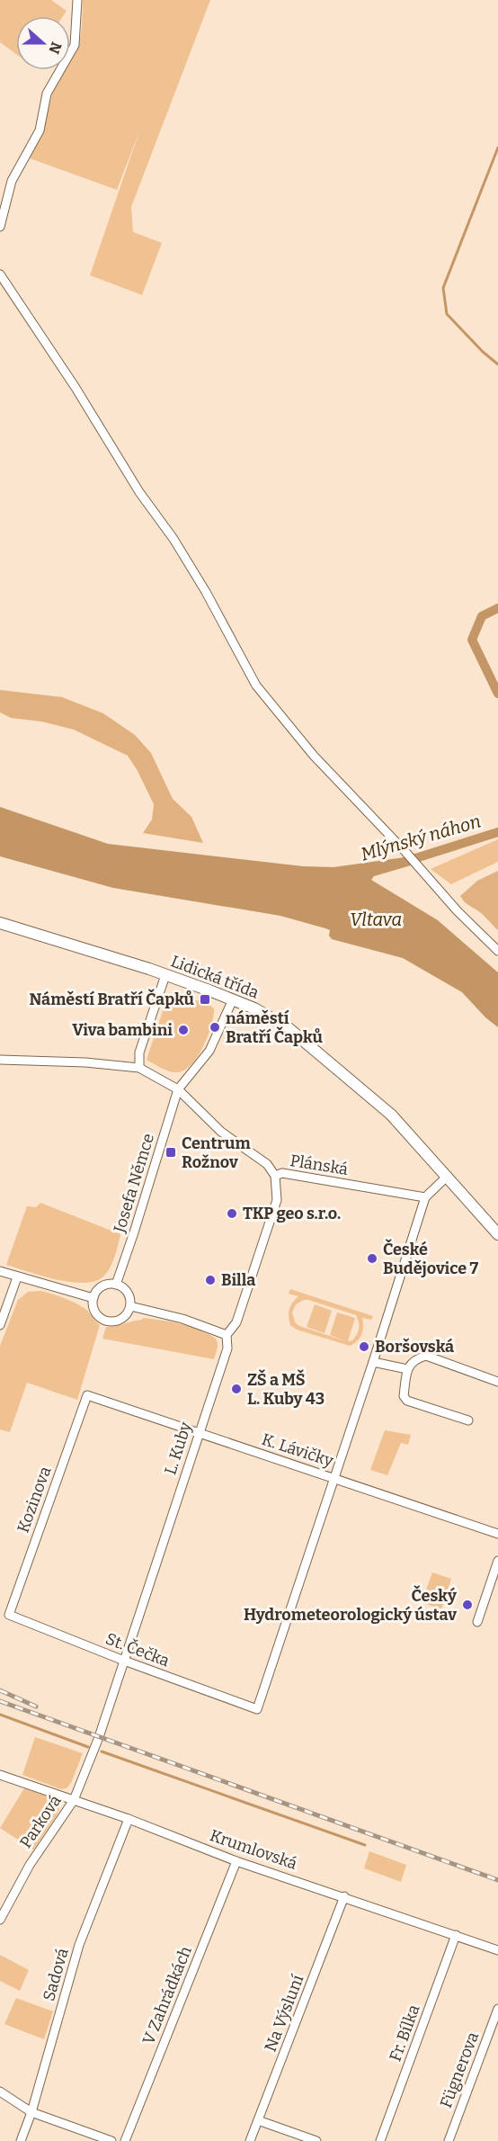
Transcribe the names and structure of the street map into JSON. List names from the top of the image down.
{
  "streets": {
    "street": [
      "Lidická třída",
      "Plánská",
      "Josefa Němce",
      "L. Kuby",
      "K. Lávičky",
      "Kozinova",
      "St. Čečka",
      "Parková",
      "Krumlovská",
      "Sadová",
      "V Zahrádkách",
      "Na Výsluní",
      "Fr. Bílka",
      "Fügnerova"
    ]
  },
  "crossings": [
    ["Plánská", "Josefa Němce"],
    ["Plánská", "L. Kuby"],
    ["L. Kuby", "K. Lávičky"],
    ["L. Kuby", "St. Čečka"],
    ["L. Kuby", "Parková"],
    ["K. Lávičky", "Kozinova"],
    ["K. Lávičky", "St. Čečka"],
    ["Kozinova", "St. Čečka"],
    ["Parková", "Krumlovská"],
    ["Krumlovská", "Sadová"],
    ["Krumlovská", "V Zahrádkách"],
    ["Krumlovská", "Na Výsluní"],
    ["Krumlovská", "Fr. Bílka"]
  ],
  "water": ["Mlýnský náhon", "Vltava"],
  "places": {
    "transit": ["Náměstí Bratří Čapků", "Centrum Rožnov"],
    "other": [
      "náměstí Bratří Čapků",
      "Viva bambini",
      "TKP geo s.r.o.",
      "České Budějovice 7",
      "Billa",
      "Boršovská",
      "ZŠ a MŠ L. Kuby 43",
      "Český Hydrometeorologický ústav"
    ]
  },
  "north": "right"
}
